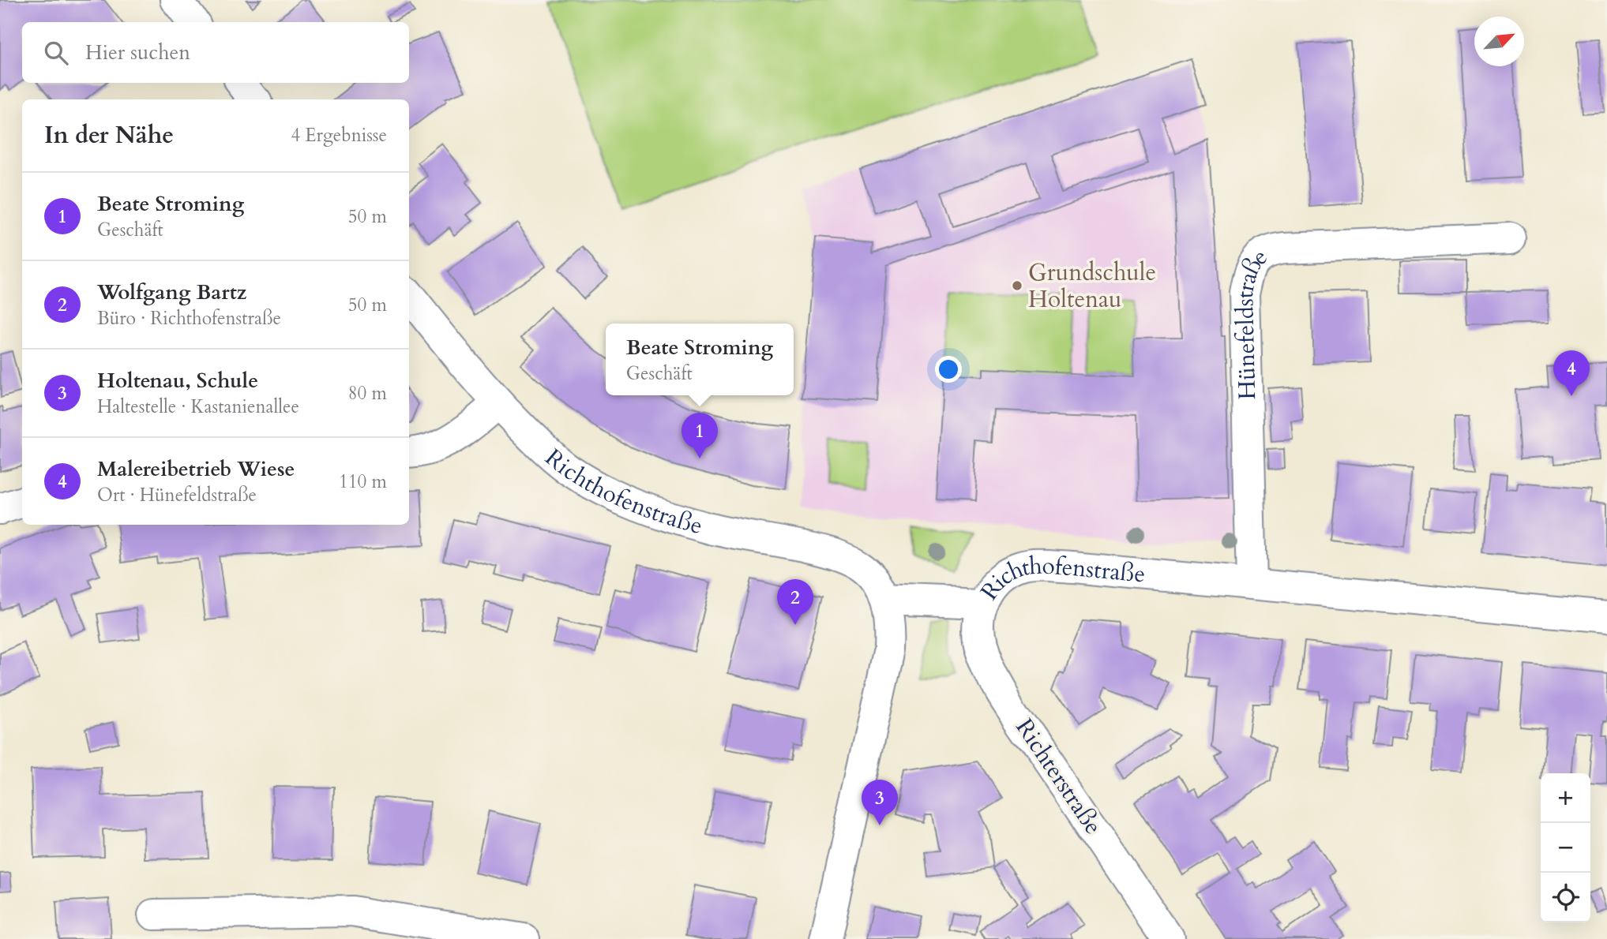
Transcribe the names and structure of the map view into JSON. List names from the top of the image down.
{
  "streets": {
    "street": ["Hünefeldstraße", "Richthofenstraße", "Richterstraße"]
  },
  "crossings": [
    ["Hünefeldstraße", "Richthofenstraße"],
    ["Richthofenstraße", "Richterstraße"]
  ],
  "places": ["Grundschule Holtenau"],
  "north": "top right",
  "page": {
    "search": "Hier suchen",
    "heading": ["In der Nähe", "4 Ergebnisse"],
    "list": [
      {
        "mark": "1",
        "name": "Beate Stroming",
        "note": "Geschäft",
        "value": "50 m"
      },
      {
        "mark": "2",
        "name": "Wolfgang Bartz",
        "note": "Büro · Richthofenstraße",
        "value": "50 m"
      },
      {
        "mark": "3",
        "name": "Holtenau, Schule",
        "note": "Haltestelle · Kastanienallee",
        "value": "80 m"
      },
      {
        "mark": "4",
        "name": "Malereibetrieb Wiese",
        "note": "Ort · Hünefeldstraße",
        "value": "110 m"
      }
    ],
    "popup": ["Beate Stroming", "Geschäft"],
    "pins": [
      "4",
      "1",
      "2",
      "3"
    ],
    "map_buttons": ["+", "−"]
  }
}
